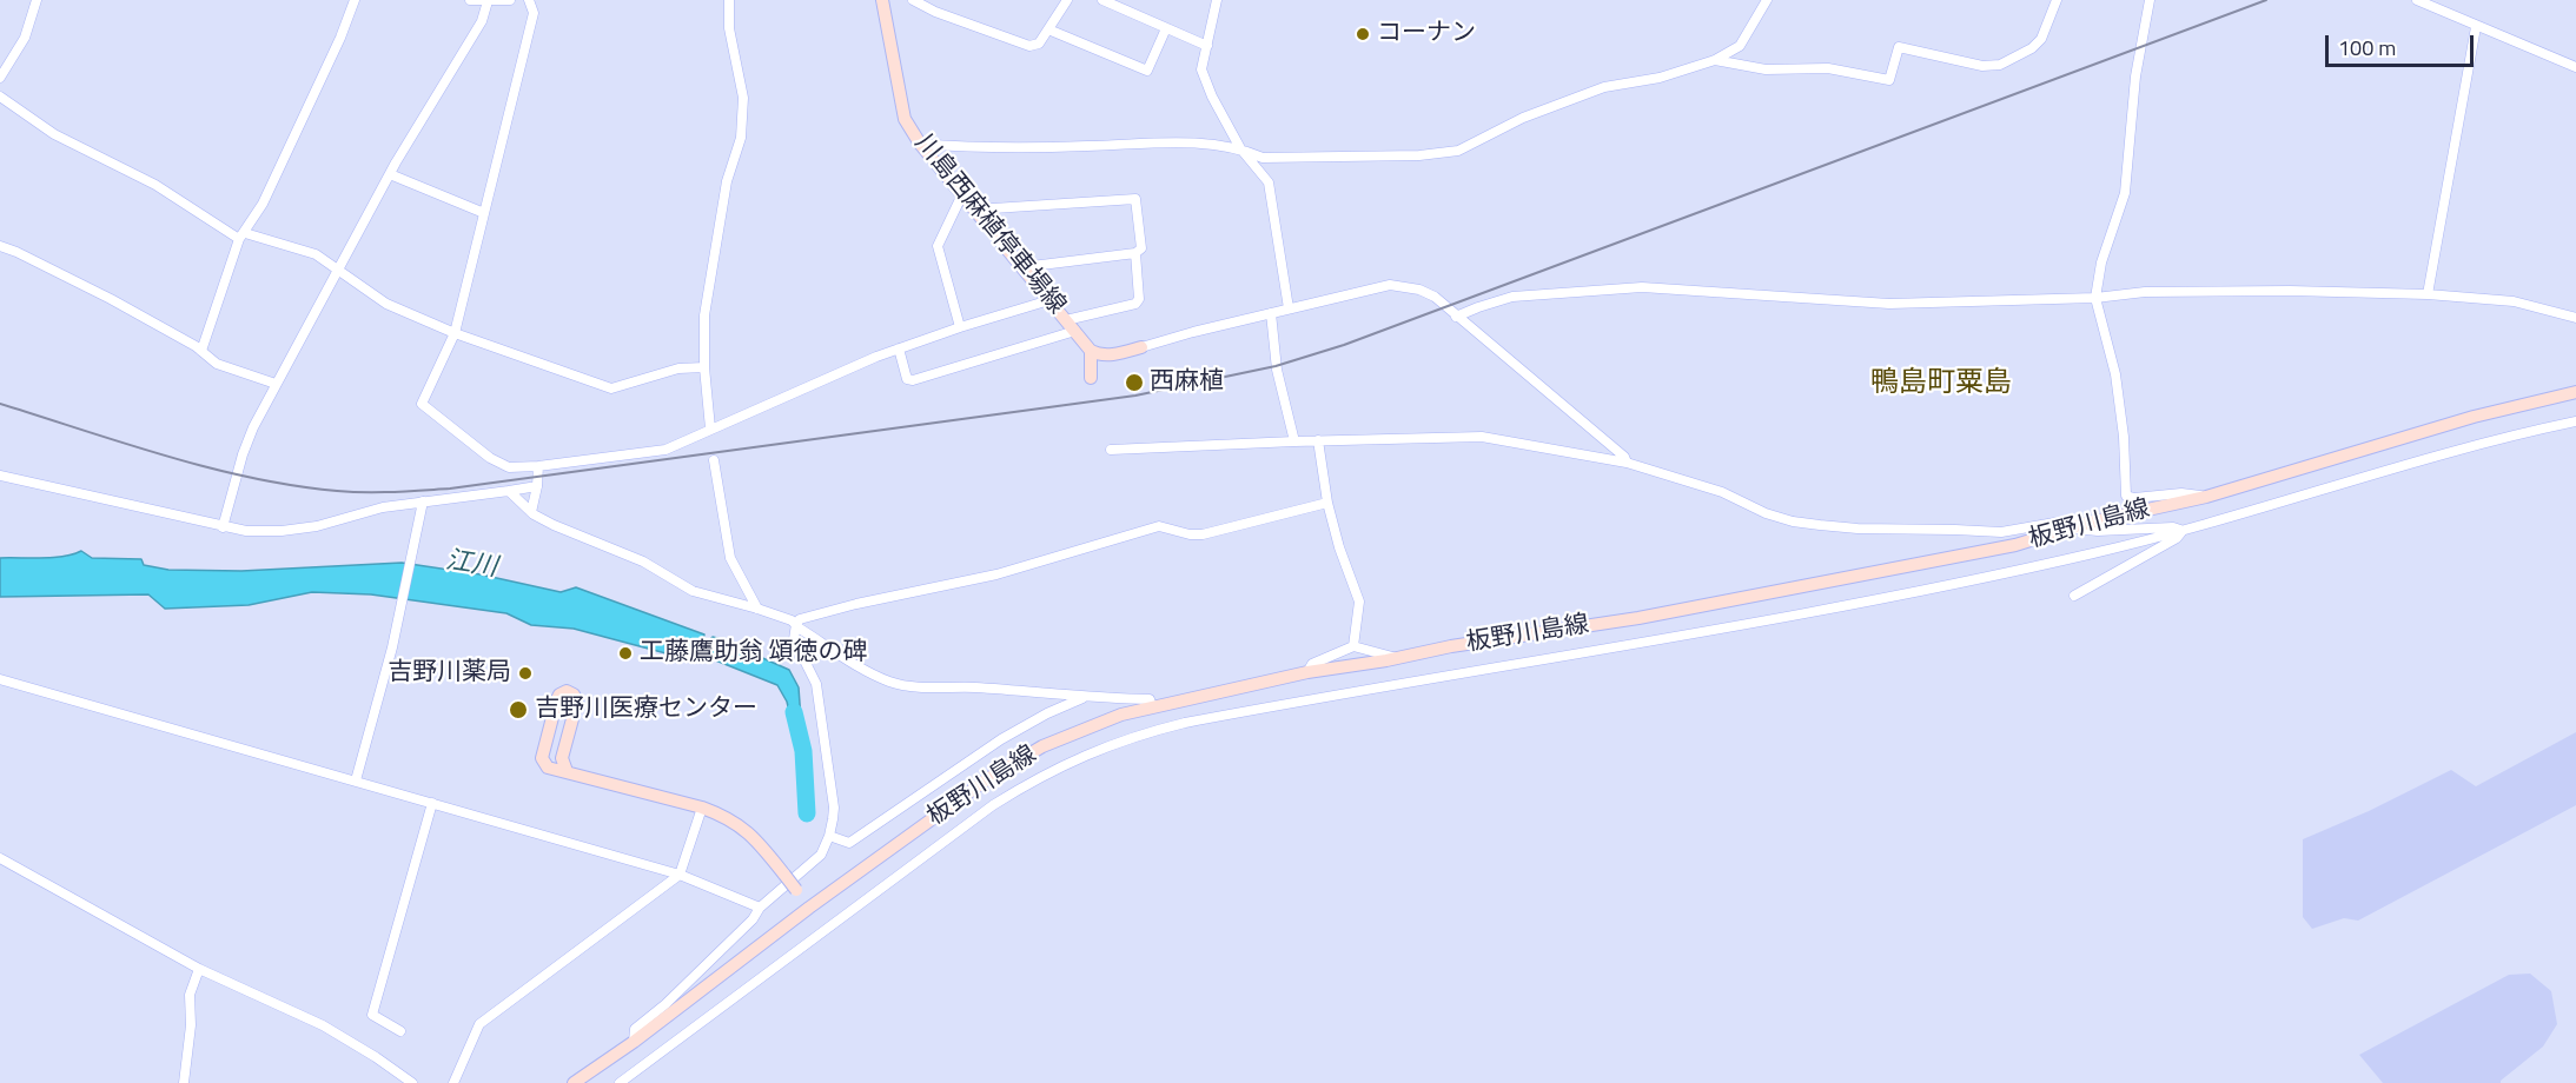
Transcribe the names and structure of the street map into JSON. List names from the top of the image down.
{
  "streets": {
    "main road": ["川島西麻植停車場線", "板野川島線"]
  },
  "districts": ["鴨島町粟島"],
  "water": ["江川"],
  "places": [
    "コーナン",
    "西麻植",
    "工藤鷹助翁 頌徳の碑",
    "吉野川薬局",
    "吉野川医療センター"
  ],
  "scale_bar": "100 m"
}
